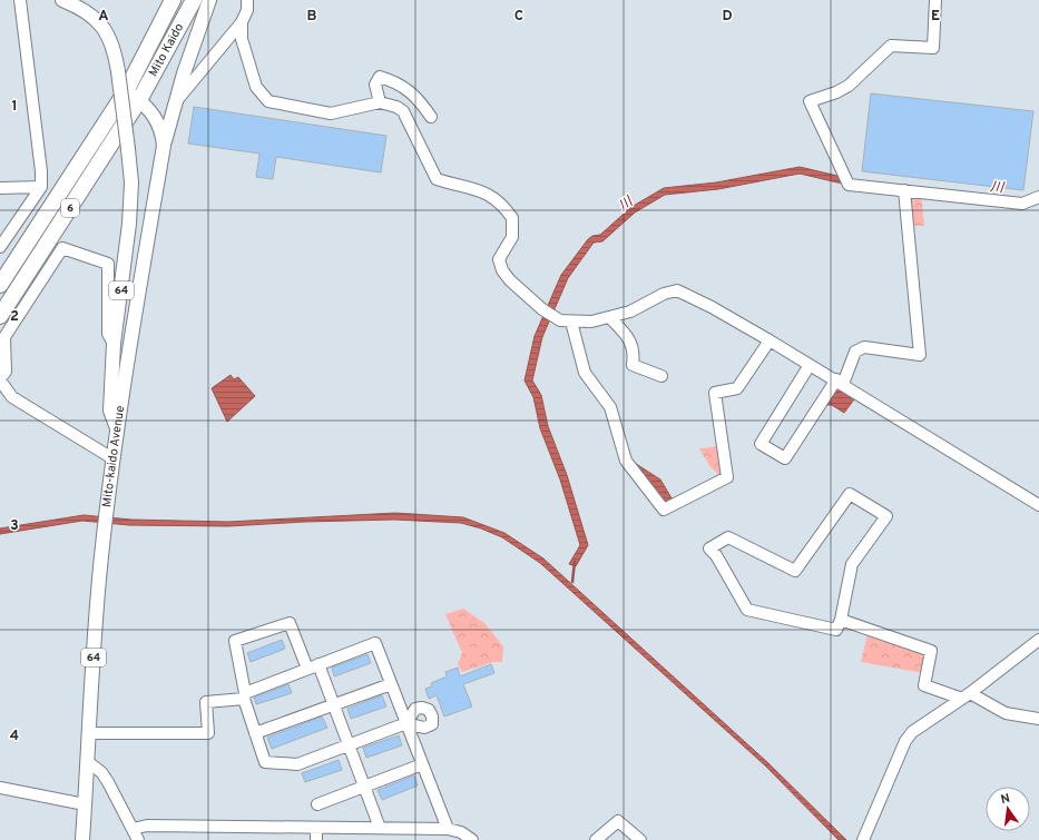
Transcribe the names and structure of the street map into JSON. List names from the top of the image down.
{
  "streets": {
    "highway": ["Mito Kaido", "6"],
    "main road": ["64", "Mito-kaido Avenue"]
  },
  "crossings": [
    ["Mito Kaido", "6"],
    ["Mito Kaido", "Mito-kaido Avenue"],
    ["6", "Mito-kaido Avenue"],
    ["64", "Mito-kaido Avenue"]
  ],
  "water": ["川"],
  "north": "top",
  "grid": {
    "columns": [
      "A",
      "B",
      "C",
      "D",
      "E"
    ],
    "rows": [
      "1",
      "2",
      "3",
      "4"
    ]
  }
}
